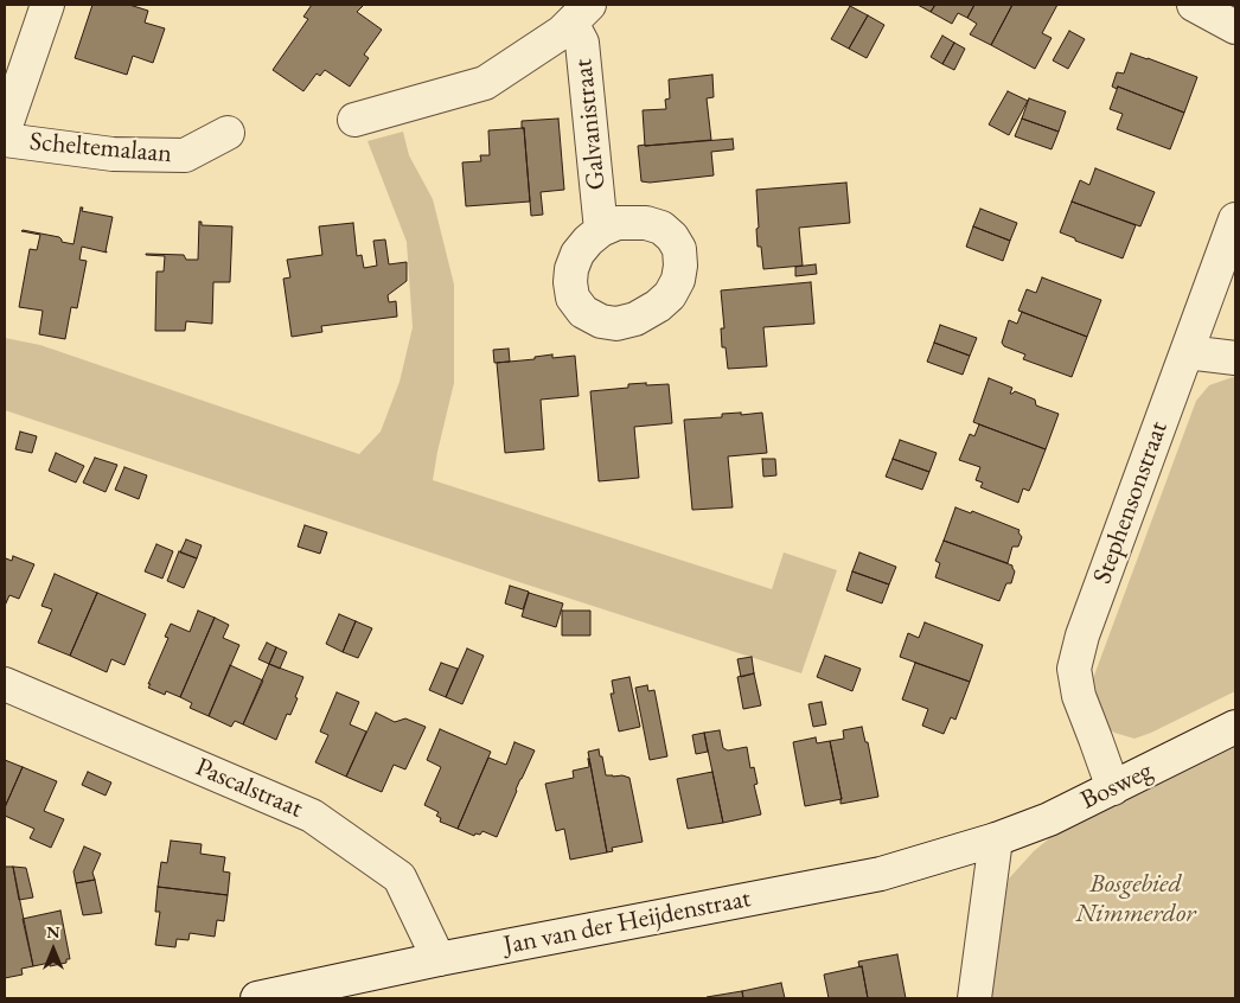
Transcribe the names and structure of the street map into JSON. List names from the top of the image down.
{
  "streets": {
    "street": [
      "Galvanistraat",
      "Scheltemalaan",
      "Stephensonstraat",
      "Bosweg",
      "Pascalstraat",
      "Jan van der Heijdenstraat"
    ]
  },
  "crossings": [
    ["Stephensonstraat", "Bosweg"],
    ["Bosweg", "Jan van der Heijdenstraat"],
    ["Pascalstraat", "Jan van der Heijdenstraat"]
  ],
  "parks": ["Bosgebied Nimmerdor"],
  "north": "top"
}
